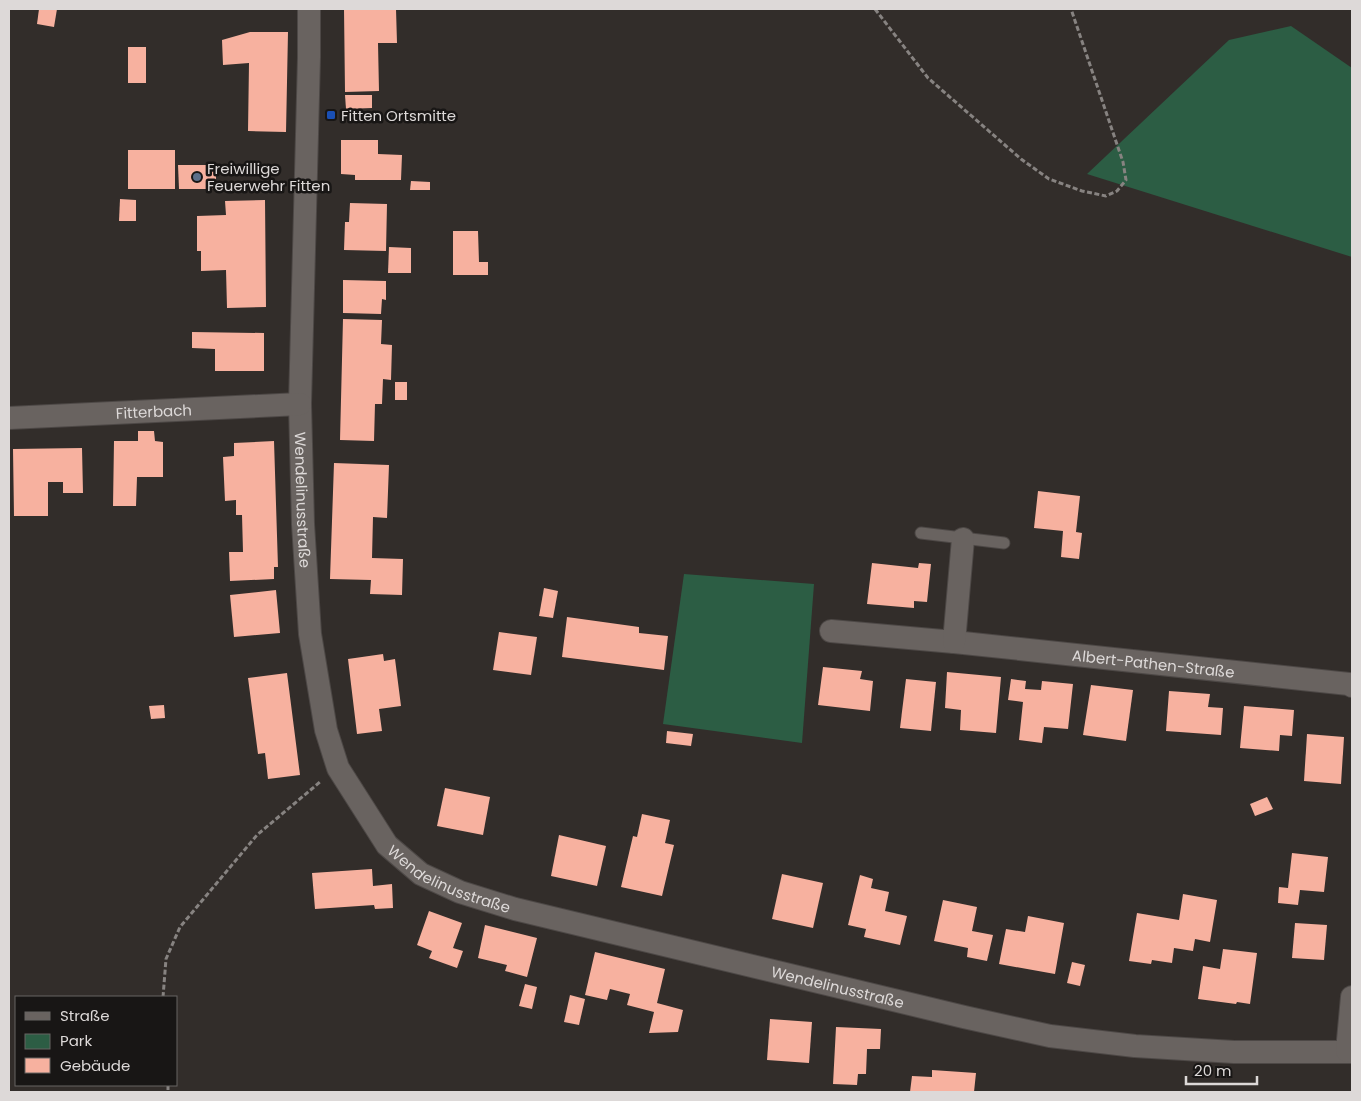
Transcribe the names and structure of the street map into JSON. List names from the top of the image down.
{
  "streets": {
    "street": ["Fitterbach", "Wendelinusstraße", "Albert-Pathen-Straße"]
  },
  "crossings": [
    ["Fitterbach", "Wendelinusstraße"]
  ],
  "places": {
    "transit": ["Fitten Ortsmitte"],
    "other": ["Freiwillige Feuerwehr Fitten"]
  },
  "legend": ["Straße", "Park", "Gebäude"],
  "scale_bar": "20 m"
}
